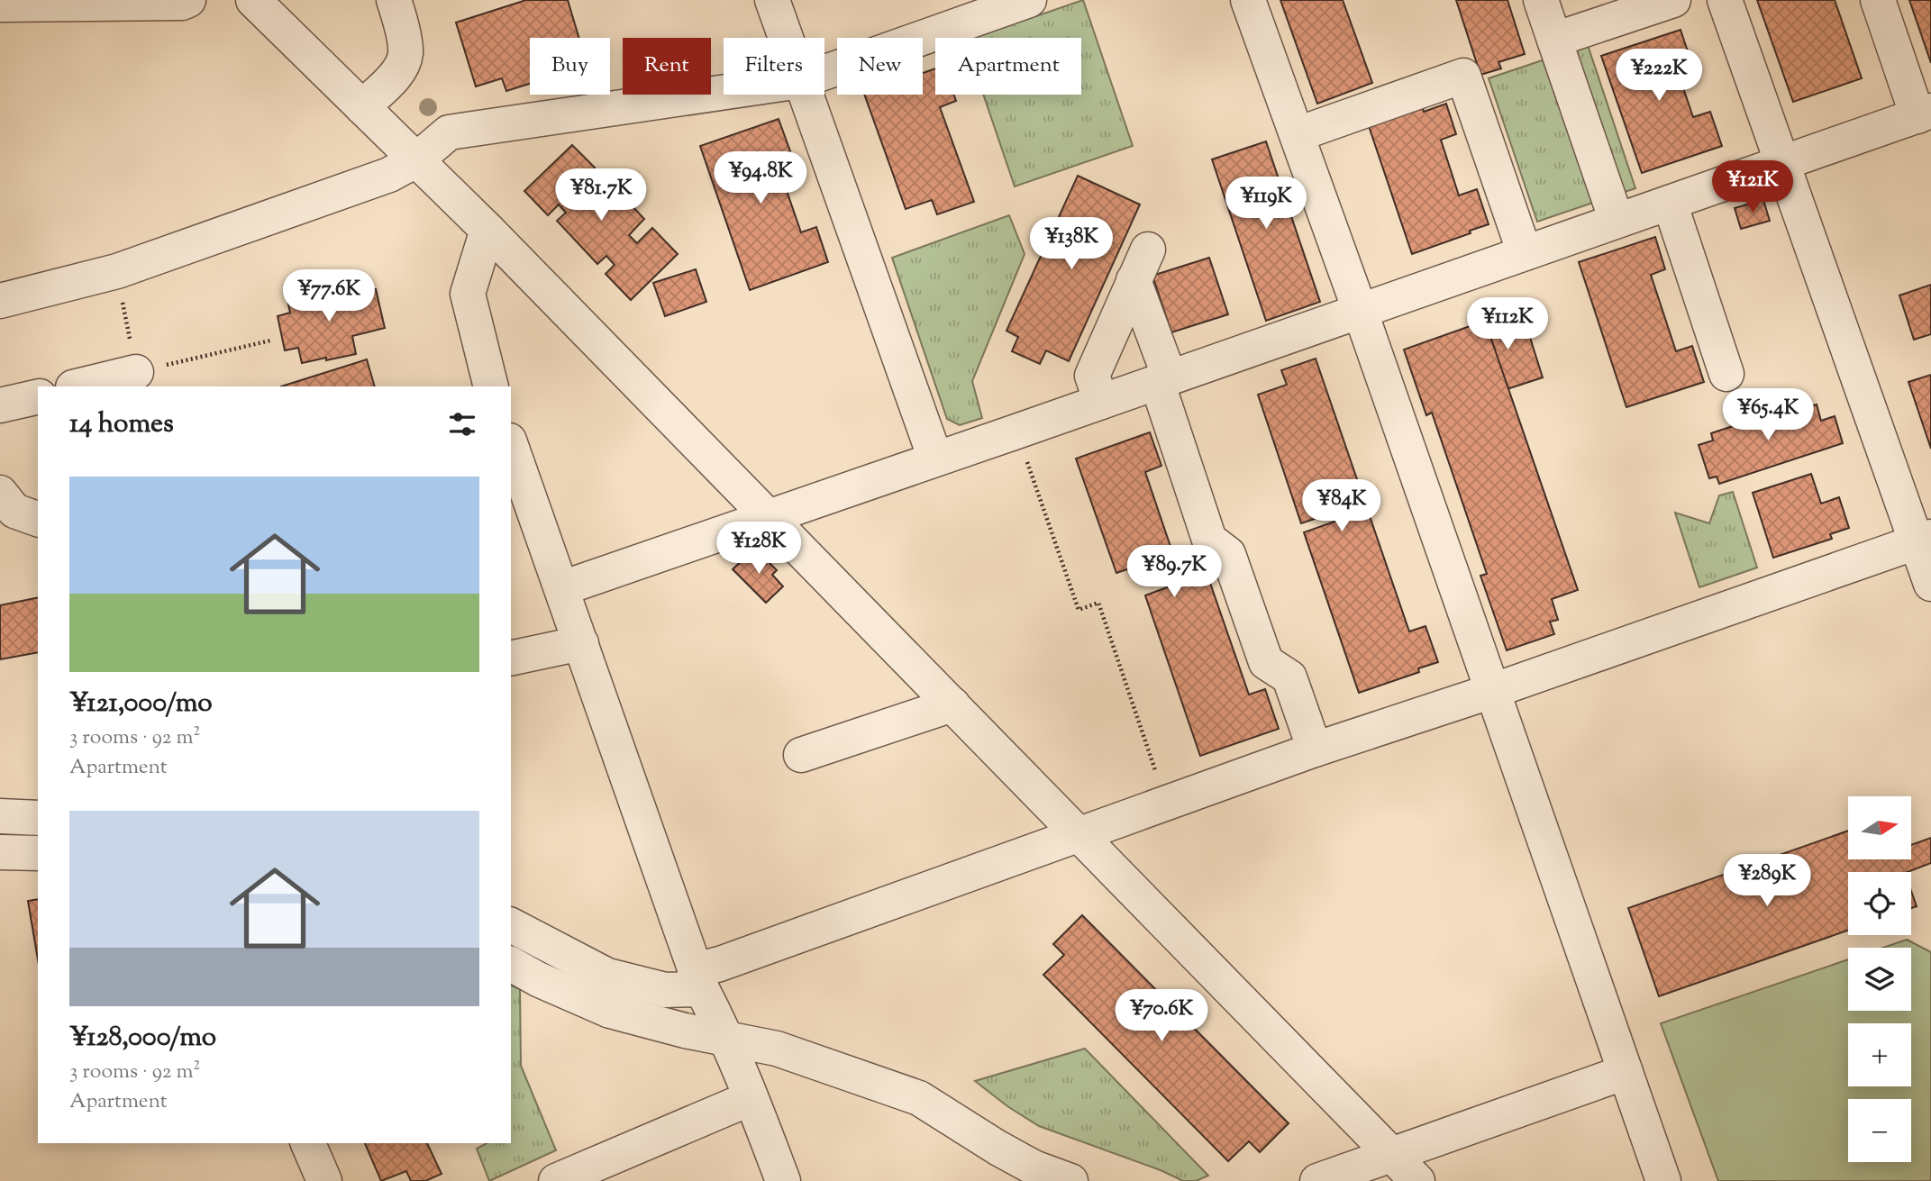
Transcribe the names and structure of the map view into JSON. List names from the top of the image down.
{
  "north": "right",
  "page": {
    "chip": [
      "Buy",
      "Rent",
      "Filters",
      "New",
      "Apartment"
    ],
    "price": [
      "¥222K",
      "¥94.8K",
      "¥121K",
      "¥81.7K",
      "¥119K",
      "¥138K",
      "¥77.6K",
      "¥112K",
      "¥65.4K",
      "¥84K",
      "¥128K",
      "¥89.7K",
      "¥289K",
      "¥70.6K"
    ],
    "heading": "14 homes",
    "list": [
      {
        "name": "¥121,000/mo",
        "note": "3 rooms · 92 m² · Apartment"
      },
      {
        "name": "¥128,000/mo",
        "note": "3 rooms · 92 m² · Apartment"
      }
    ],
    "map_buttons": ["+", "−"]
  }
}
